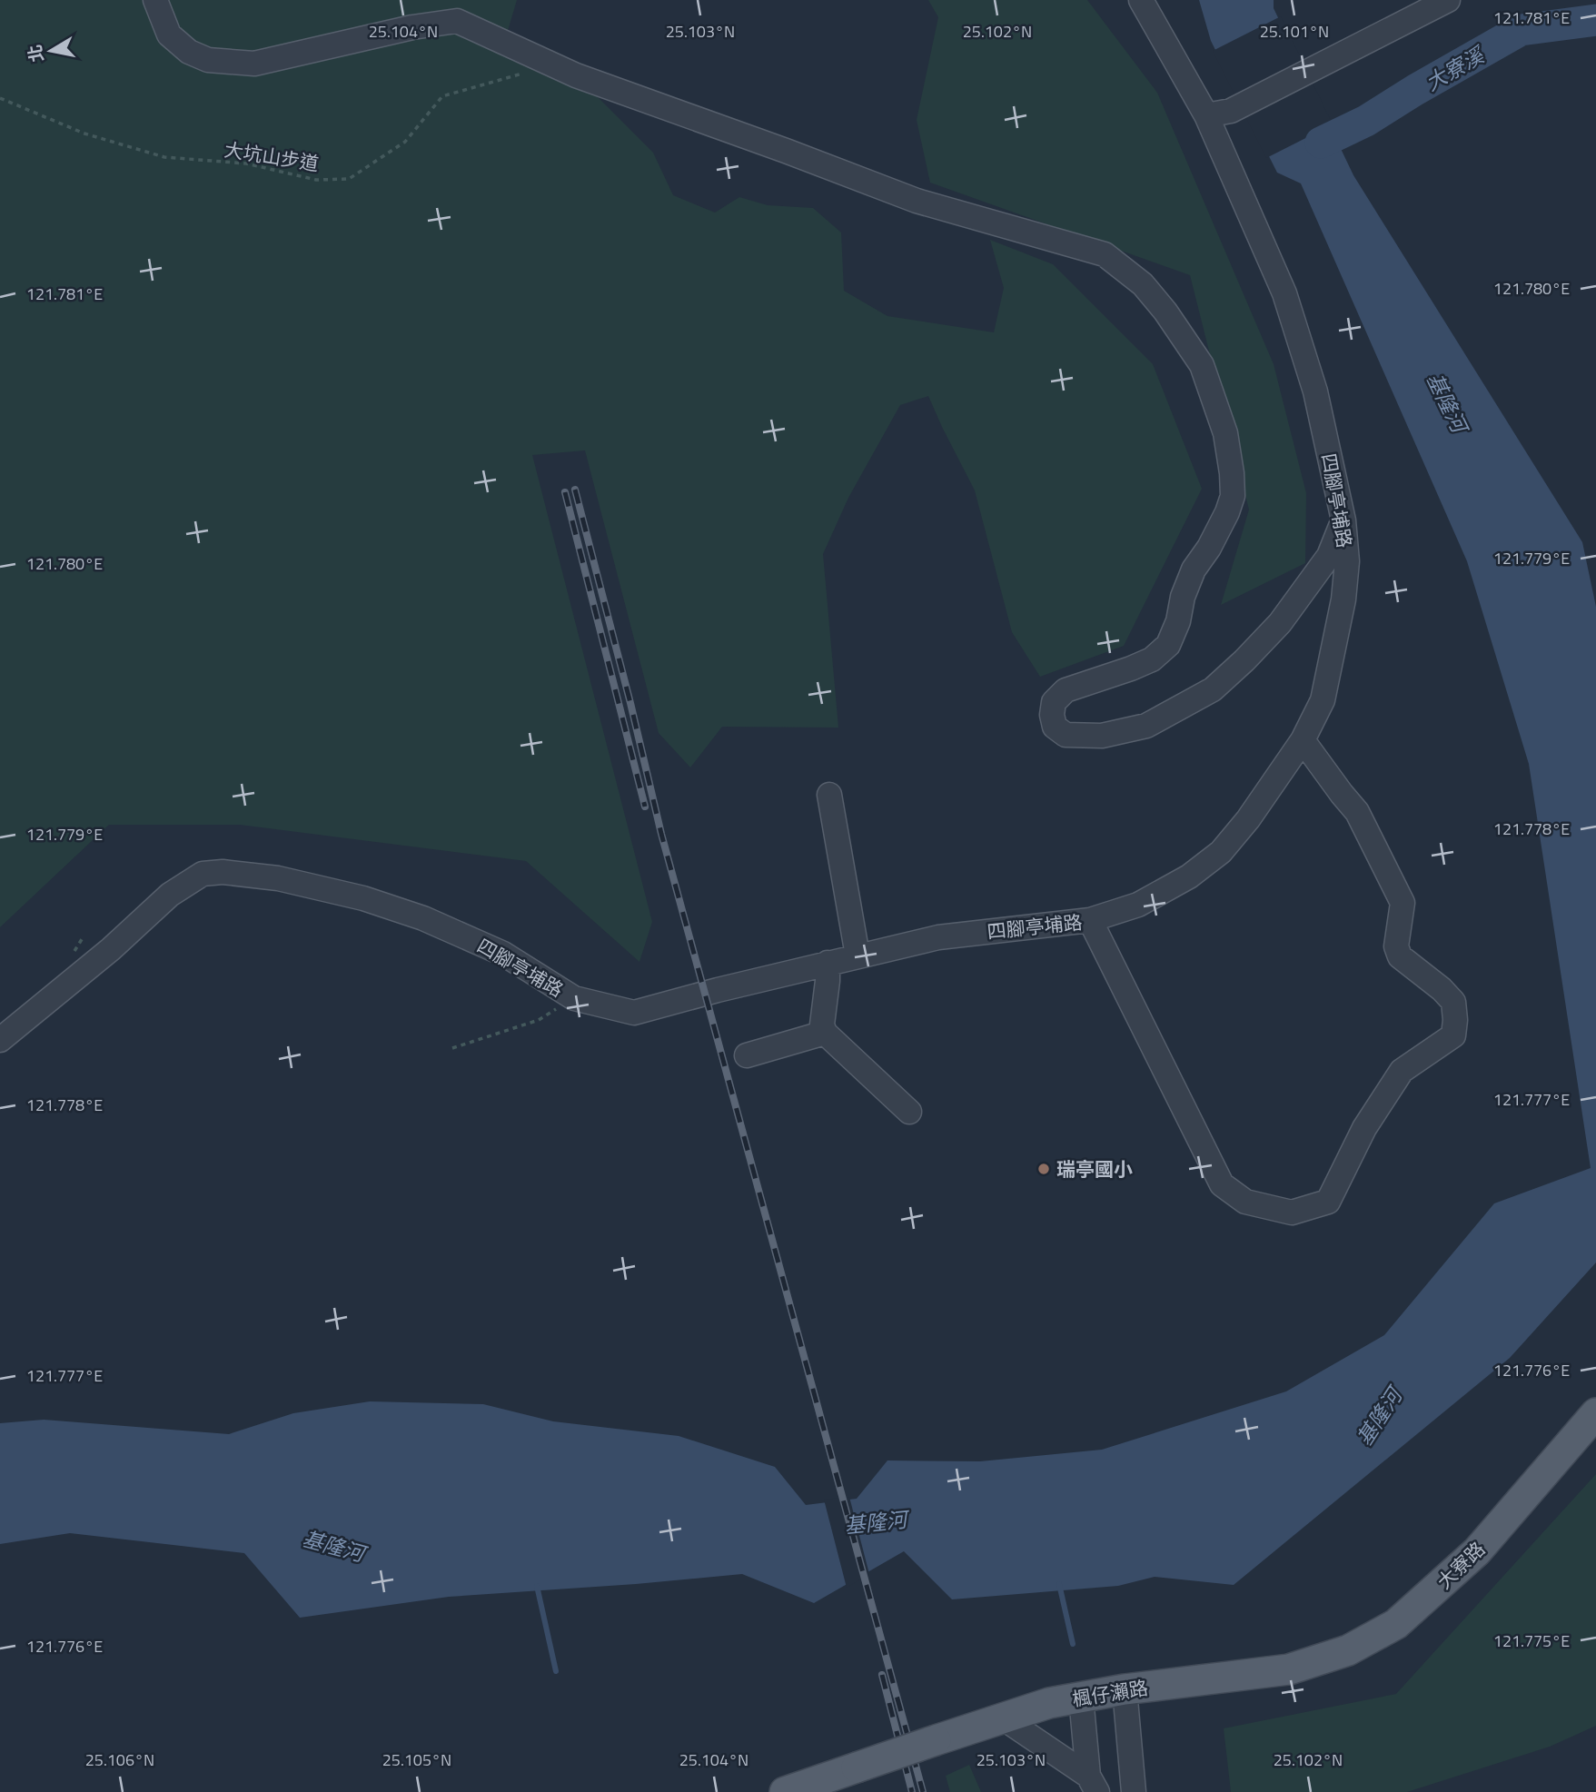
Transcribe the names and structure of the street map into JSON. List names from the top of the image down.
{
  "streets": {
    "main road": ["大寮路", "楓仔瀨路"],
    "street": ["四腳亭埔路"],
    "path": ["大坑山步道"]
  },
  "crossings": [
    ["大寮路", "楓仔瀨路"]
  ],
  "water": ["大寮溪", "基隆河"],
  "places": ["瑞亭國小"],
  "north": "left",
  "coordinates": [
    "121.781°E",
    "25.101°N",
    "25.104°N",
    "25.103°N",
    "25.102°N",
    "121.780°E",
    "121.779°E",
    "121.778°E",
    "121.777°E",
    "121.776°E",
    "121.775°E",
    "25.106°N",
    "25.105°N"
  ]
}
